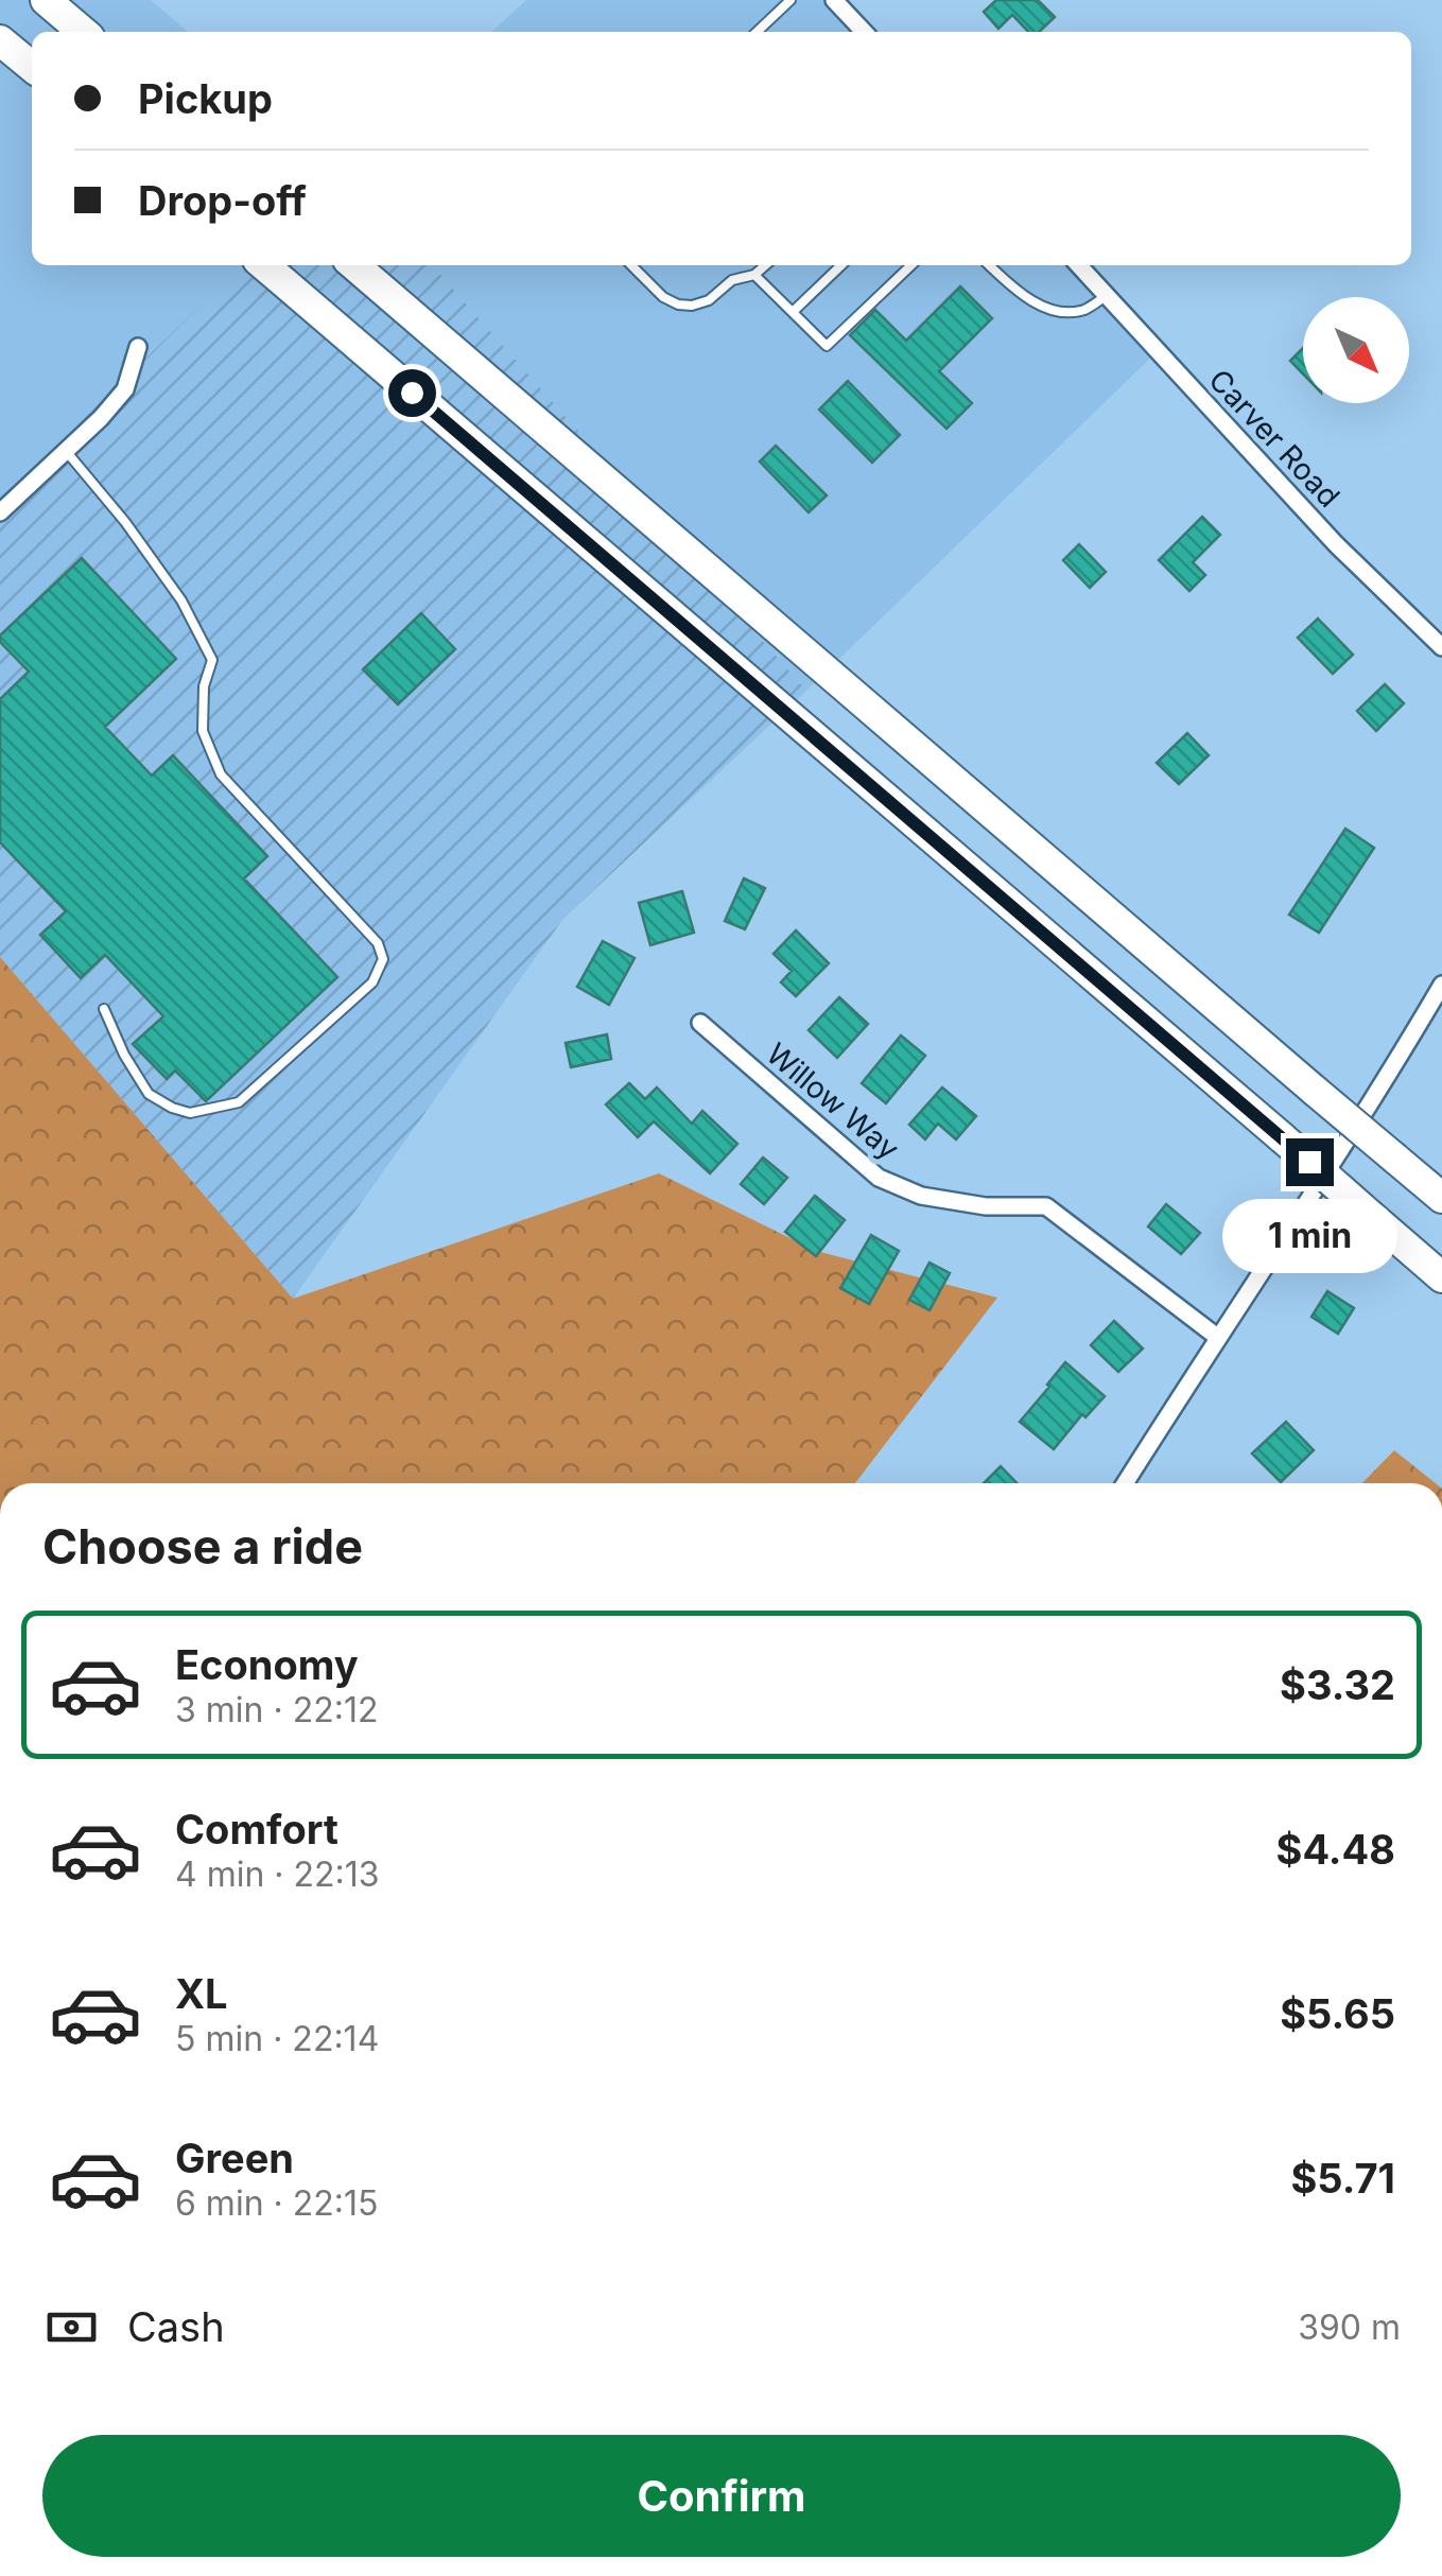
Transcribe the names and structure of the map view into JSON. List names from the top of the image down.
{
  "streets": {
    "street": ["Carver Road", "Willow Way"]
  },
  "north": "bottom right",
  "page": {
    "banner": ["Pickup", "Drop-off"],
    "bubble": "1 min",
    "heading": "Choose a ride",
    "list": [
      {
        "name": "Economy",
        "note": "3 min · 22:12",
        "value": "$3.32"
      },
      {
        "name": "Comfort",
        "note": "4 min · 22:13",
        "value": "$4.48"
      },
      {
        "name": "XL",
        "note": "5 min · 22:14",
        "value": "$5.65"
      },
      {
        "name": "Green",
        "note": "6 min · 22:15",
        "value": "$5.71"
      }
    ],
    "pay": ["Cash", "390 m"],
    "buttons": "Confirm"
  }
}
